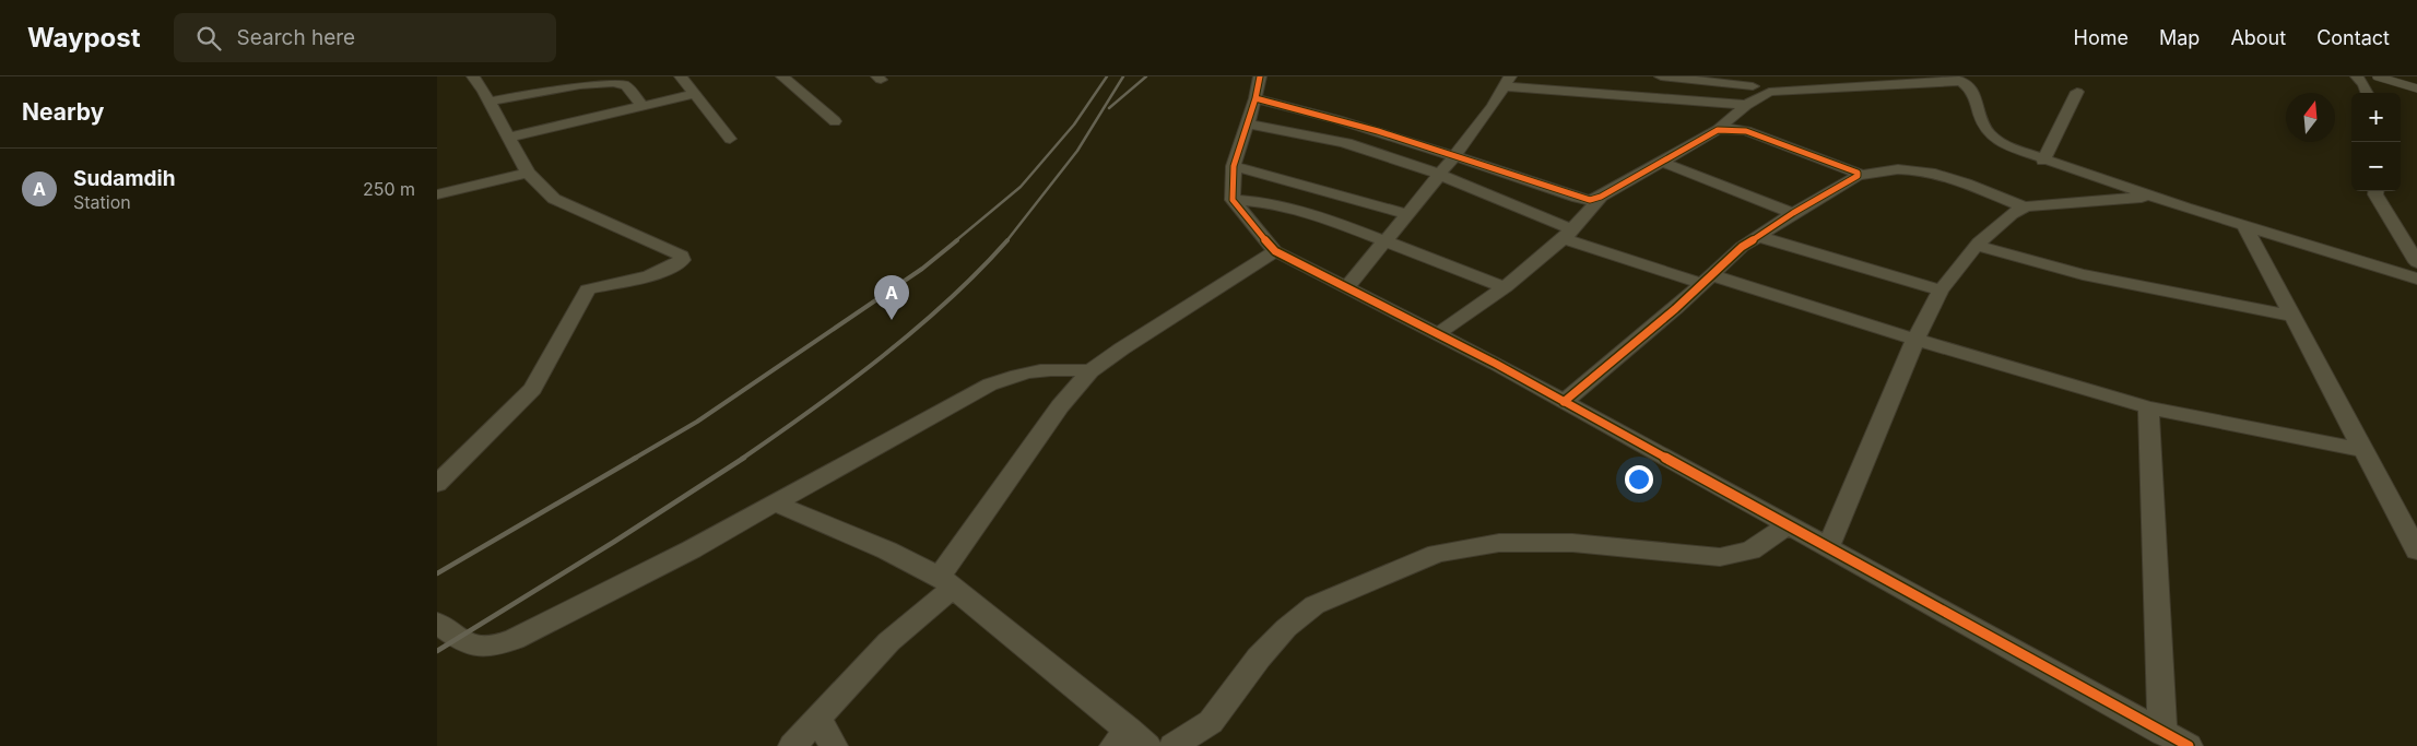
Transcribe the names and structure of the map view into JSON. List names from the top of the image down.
{
  "north": "top",
  "page": {
    "header": "Waypost",
    "search": "Search here",
    "nav": [
      "Home",
      "Map",
      "About",
      "Contact"
    ],
    "heading": "Nearby",
    "map_buttons": ["+", "−"],
    "list": [
      {
        "mark": "A",
        "name": "Sudamdih",
        "note": "Station",
        "value": "250 m"
      }
    ],
    "pins": "A"
  }
}
